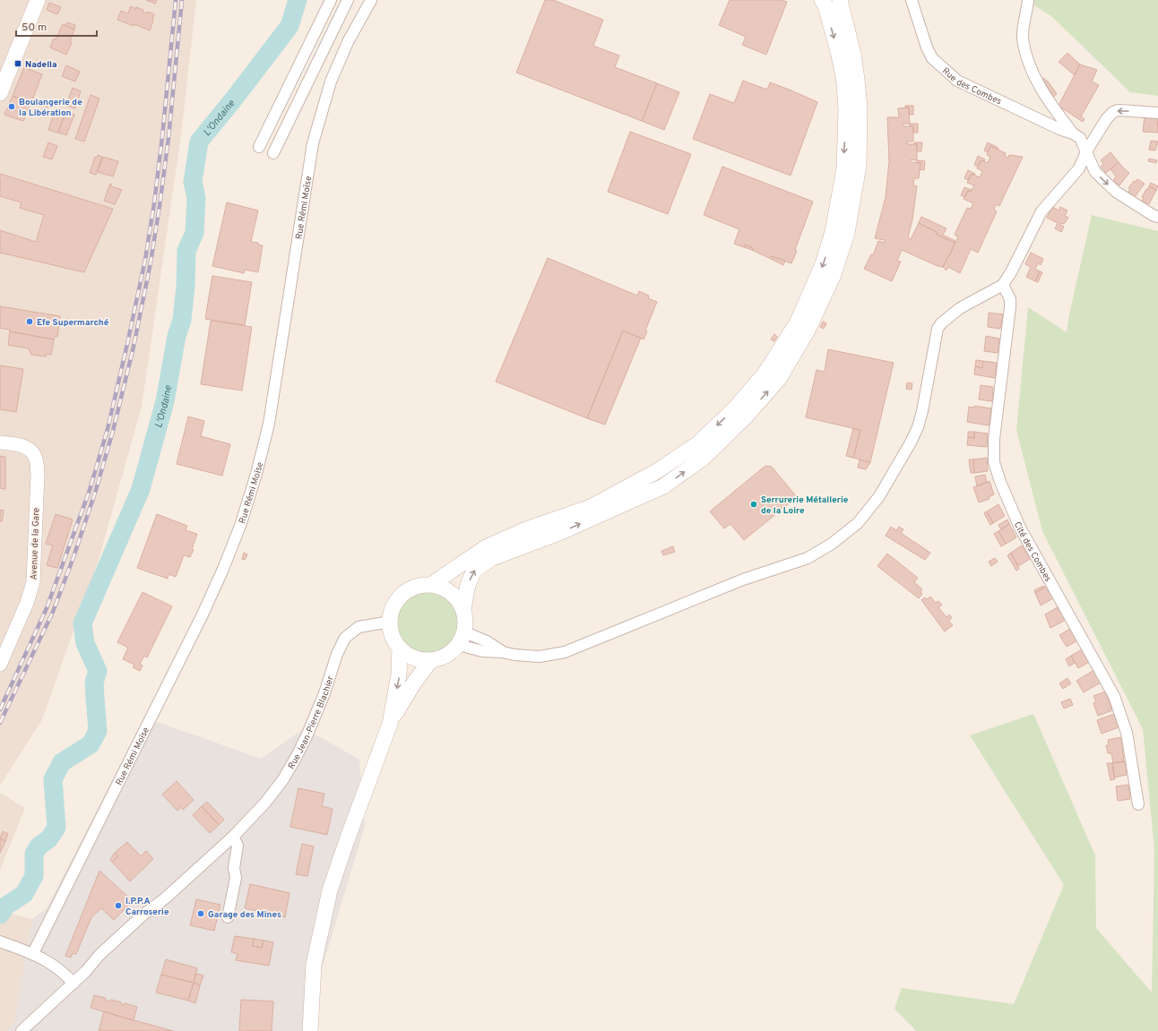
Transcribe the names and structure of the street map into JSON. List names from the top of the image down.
{
  "streets": {
    "street": [
      "Rue des Combes",
      "Rue Rémi Moïse",
      "Avenue de la Gare",
      "Cité des Combes",
      "Rue Jean-Pierre Blachier"
    ]
  },
  "water": ["L'Ondaine"],
  "places": {
    "transit": ["Nadella"],
    "other": [
      "Boulangerie de la Libération",
      "Efe Supermarché",
      "Serrurerie Métallerie de la Loire",
      "I.P.P.A Carroserie",
      "Garage des Mines"
    ]
  },
  "scale_bar": "50 m"
}
